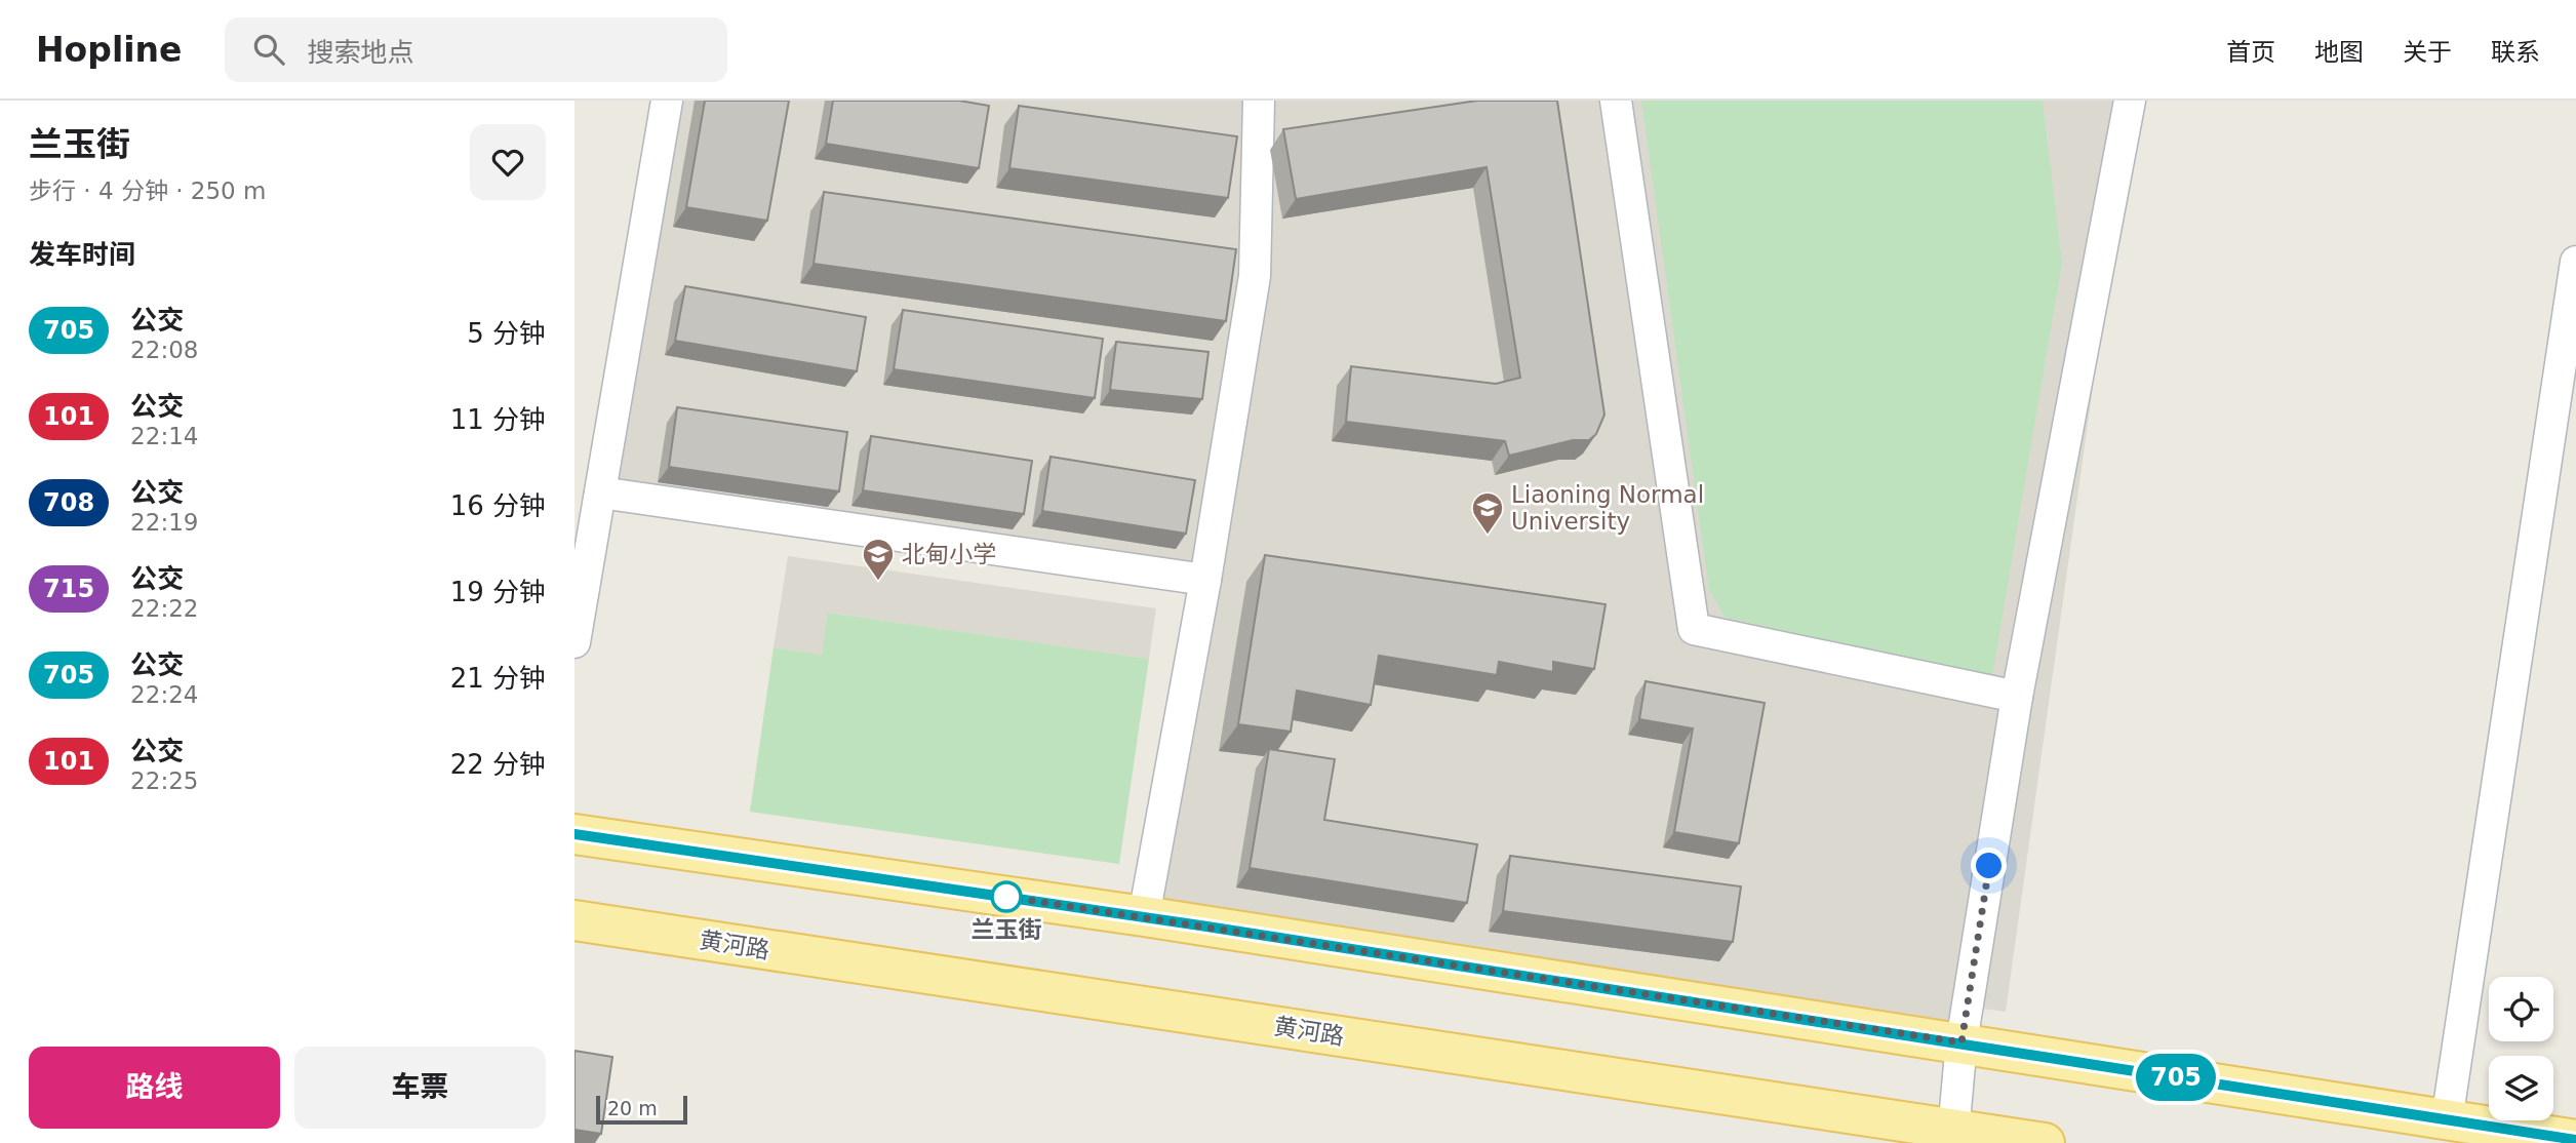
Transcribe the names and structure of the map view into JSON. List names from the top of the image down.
{
  "streets": {
    "main road": ["黄河路"]
  },
  "places": {
    "school or university": ["Liaoning Normal University", "北甸小学"],
    "other": ["兰玉街"]
  },
  "lines": ["bus line 705"],
  "scale_bar": "20 m",
  "page": {
    "header": "Hopline",
    "search": "搜索地点",
    "nav": [
      "首页",
      "地图",
      "关于",
      "联系"
    ],
    "heading": [
      ["兰玉街", "步行 · 4 分钟 · 250 m"],
      "发车时间"
    ],
    "on_map": "705",
    "list": [
      {
        "mark": "705",
        "name": "公交",
        "note": "22:08",
        "value": "5 分钟"
      },
      {
        "mark": "101",
        "name": "公交",
        "note": "22:14",
        "value": "11 分钟"
      },
      {
        "mark": "708",
        "name": "公交",
        "note": "22:19",
        "value": "16 分钟"
      },
      {
        "mark": "715",
        "name": "公交",
        "note": "22:22",
        "value": "19 分钟"
      },
      {
        "mark": "705",
        "name": "公交",
        "note": "22:24",
        "value": "21 分钟"
      },
      {
        "mark": "101",
        "name": "公交",
        "note": "22:25",
        "value": "22 分钟"
      }
    ],
    "buttons": ["路线", "车票"],
    "scale": "20 m"
  }
}
